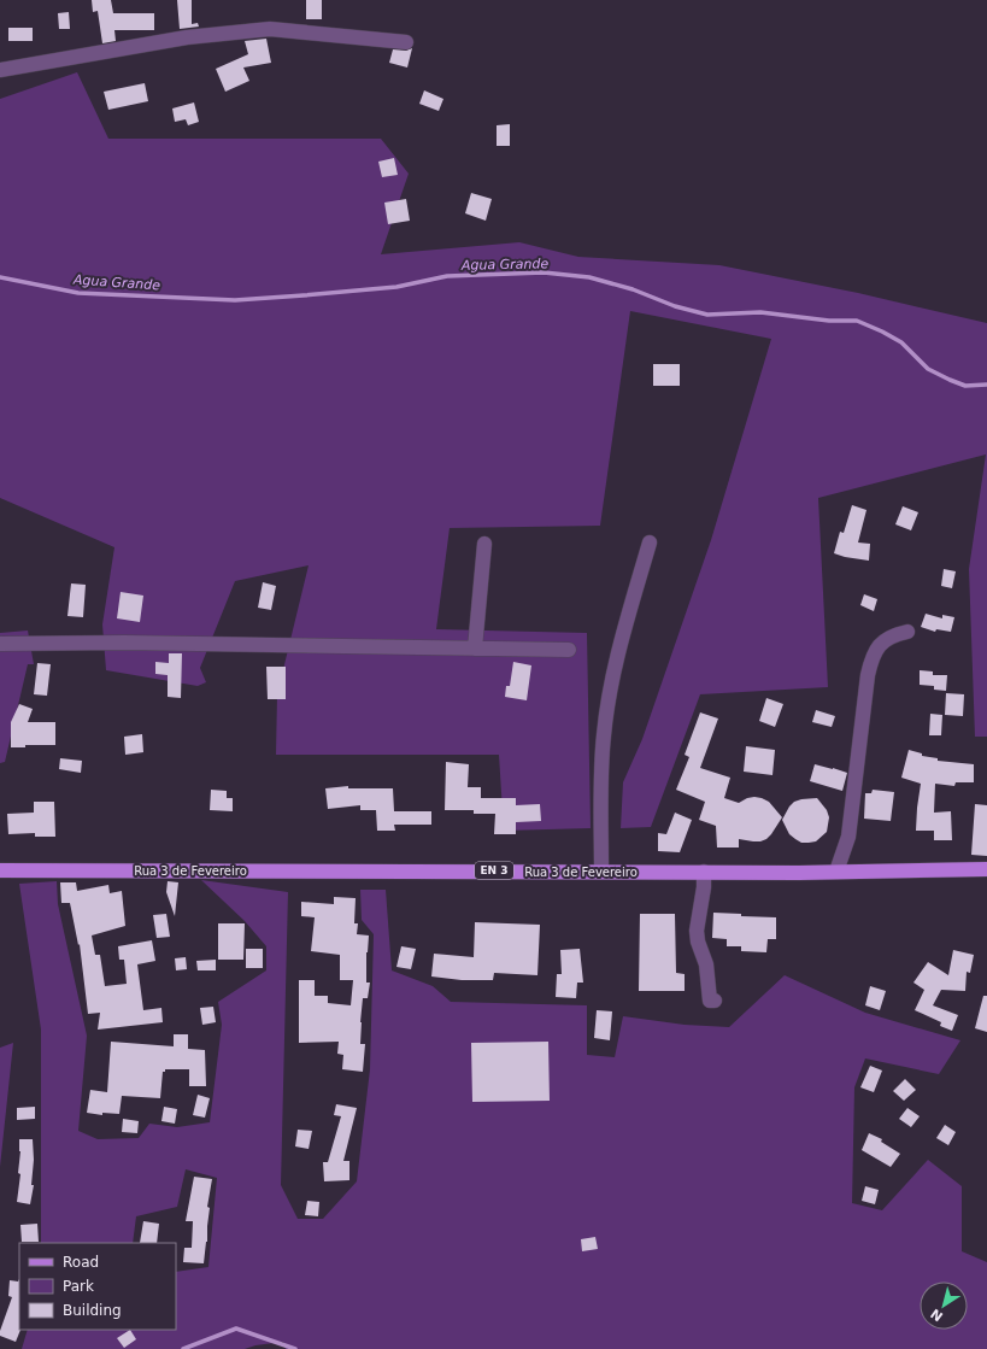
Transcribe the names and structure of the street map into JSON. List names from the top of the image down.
{
  "streets": {
    "main road": ["Rua 3 de Fevereiro", "EN 3"]
  },
  "water": ["Agua Grande"],
  "legend": ["Road", "Park", "Building"],
  "north": "bottom left"
}
